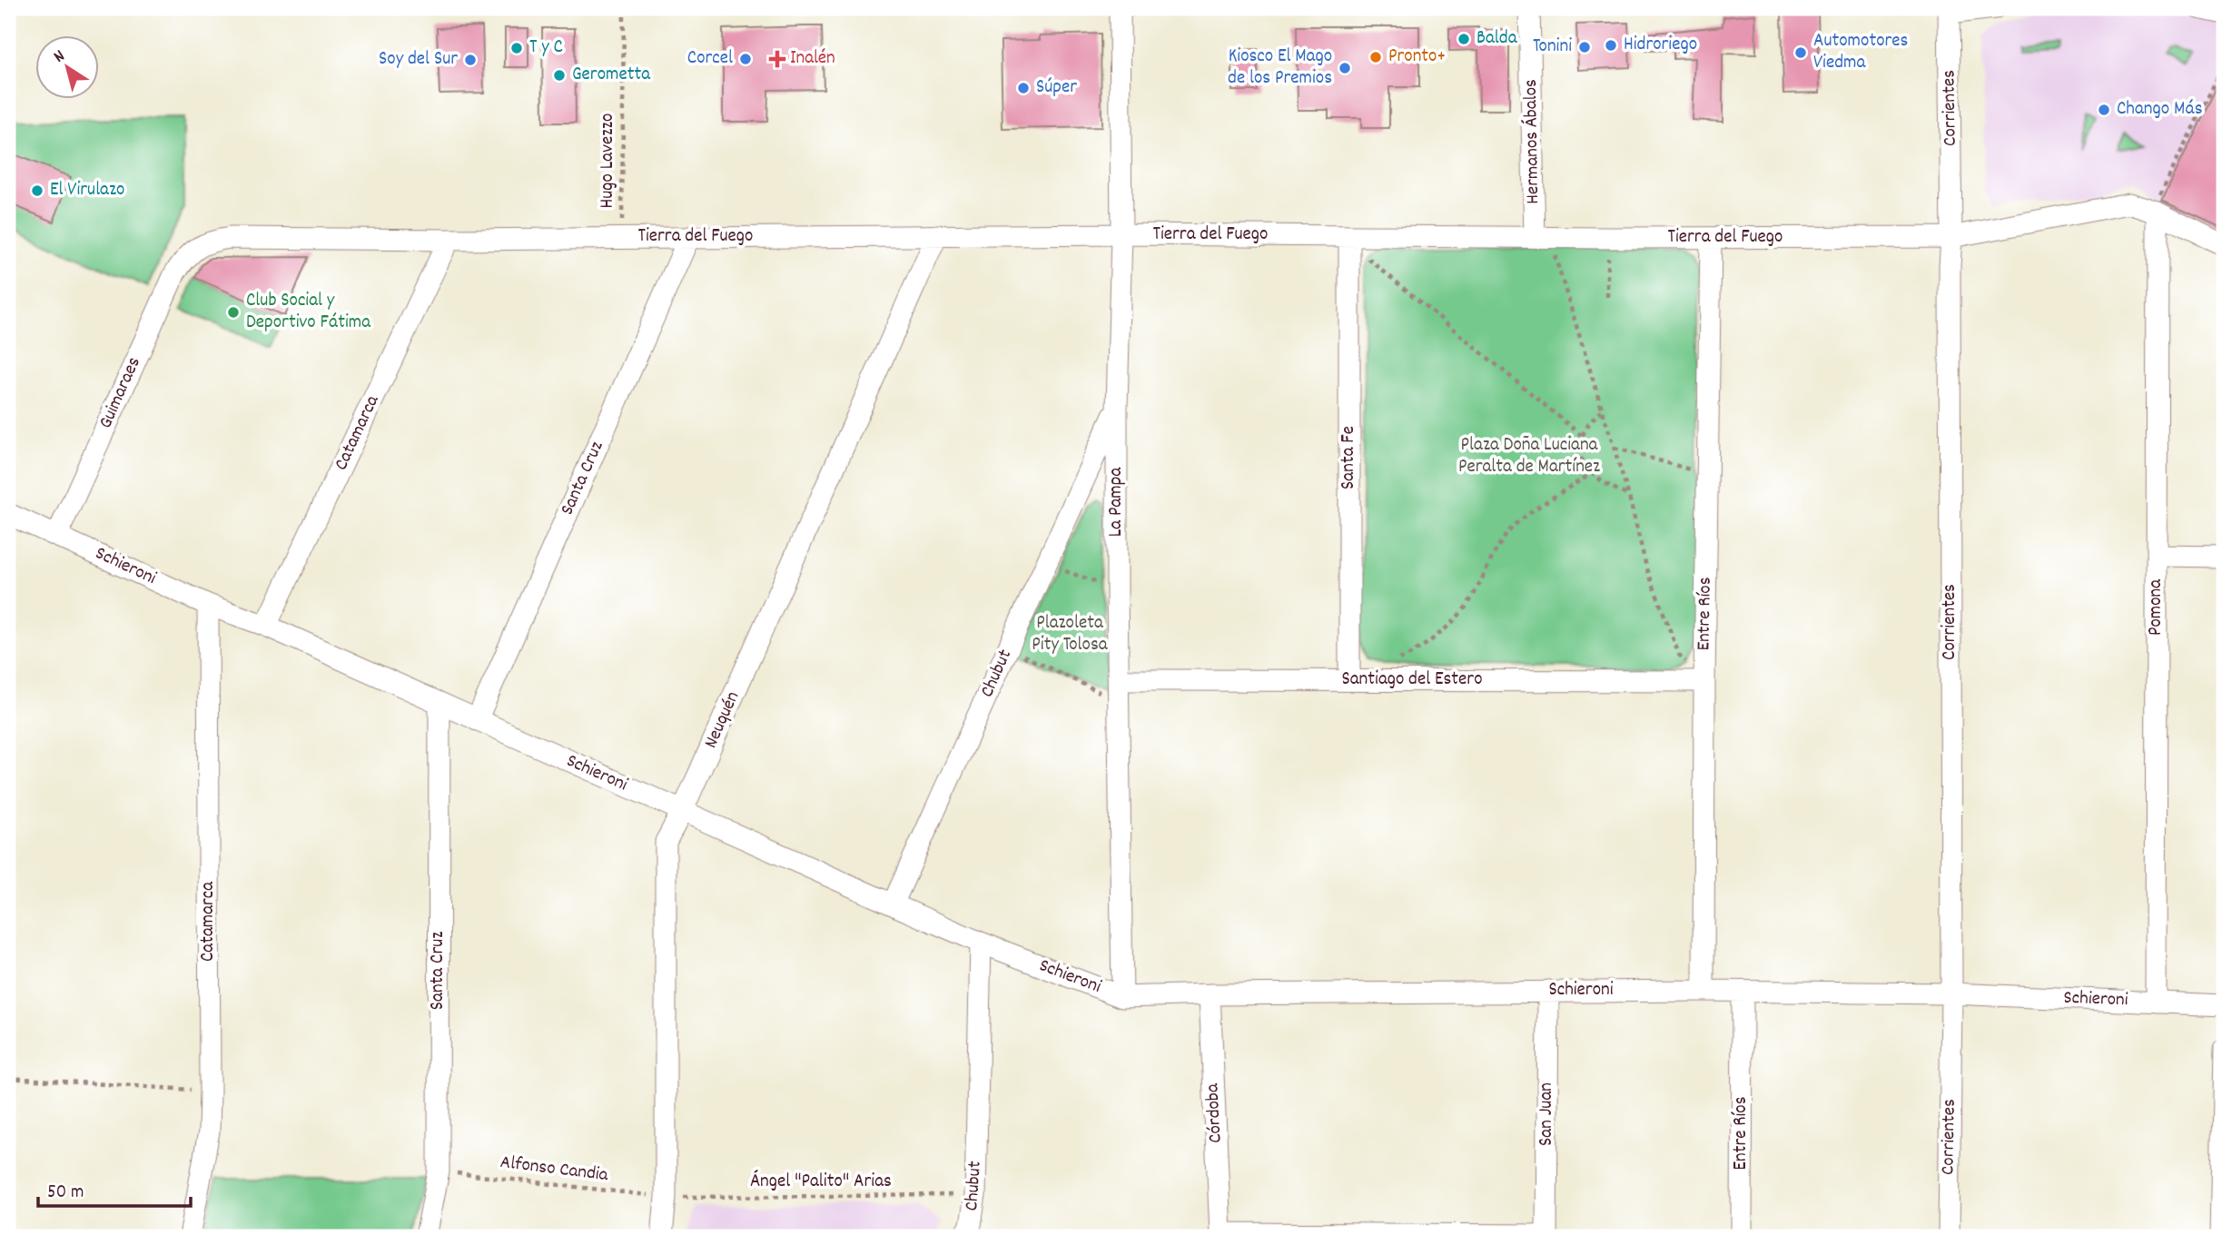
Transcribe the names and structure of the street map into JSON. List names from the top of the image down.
{
  "streets": {
    "street": [
      "Corrientes",
      "Hermanos Ábalos",
      "Tierra del Fuego",
      "Guimaraes",
      "Catamarca",
      "Santa Fe",
      "Santa Cruz",
      "La Pampa",
      "Schieroni",
      "Pomona",
      "Entre Ríos",
      "Chubut",
      "Santiago del Estero",
      "Neuquén",
      "Córdoba",
      "San Juan"
    ],
    "path": ["Hugo Lavezzo", "Alfonso Candia", "Ángel \"Palito\" Arias"]
  },
  "crossings": [
    ["Corrientes", "Tierra del Fuego"],
    ["Corrientes", "Schieroni"],
    ["Hermanos Ábalos", "Tierra del Fuego"],
    ["Hugo Lavezzo", "Tierra del Fuego"],
    ["Tierra del Fuego", "Guimaraes"],
    ["Tierra del Fuego", "Catamarca"],
    ["Tierra del Fuego", "Santa Fe"],
    ["Tierra del Fuego", "Santa Cruz"],
    ["Tierra del Fuego", "La Pampa"],
    ["Tierra del Fuego", "Pomona"],
    ["Tierra del Fuego", "Entre Ríos"],
    ["Tierra del Fuego", "Neuquén"],
    ["Guimaraes", "Schieroni"],
    ["Catamarca", "Schieroni"],
    ["Santa Fe", "Santiago del Estero"],
    ["Santa Cruz", "Schieroni"],
    ["Santa Cruz", "Alfonso Candia"],
    ["La Pampa", "Schieroni"],
    ["La Pampa", "Chubut"],
    ["La Pampa", "Santiago del Estero"],
    ["Schieroni", "Pomona"],
    ["Schieroni", "Entre Ríos"],
    ["Schieroni", "Chubut"],
    ["Schieroni", "Neuquén"],
    ["Schieroni", "Córdoba"],
    ["Schieroni", "San Juan"],
    ["Entre Ríos", "Santiago del Estero"],
    ["Chubut", "Ángel \"Palito\" Arias"],
    ["Neuquén", "Alfonso Candia"],
    ["Neuquén", "Ángel \"Palito\" Arias"],
    ["Córdoba", "San Juan"],
    ["Alfonso Candia", "Ángel \"Palito\" Arias"]
  ],
  "parks": ["Plaza Doña Luciana Peralta de Martínez", "Plazoleta Pity Tolosa"],
  "places": {
    "other": [
      "Balda",
      "Hidroriego",
      "Tonini",
      "T y C",
      "Automotores Viedma",
      "Pronto+",
      "Corcel",
      "Soy del Sur",
      "Kiosco El Mago de los Premios",
      "Gerometta",
      "Súper",
      "Chango Más",
      "El Virulazo",
      "Club Social y Deportivo Fátima"
    ],
    "health": ["Inalén"]
  },
  "scale_bar": "50 m",
  "north": "top left"
}
